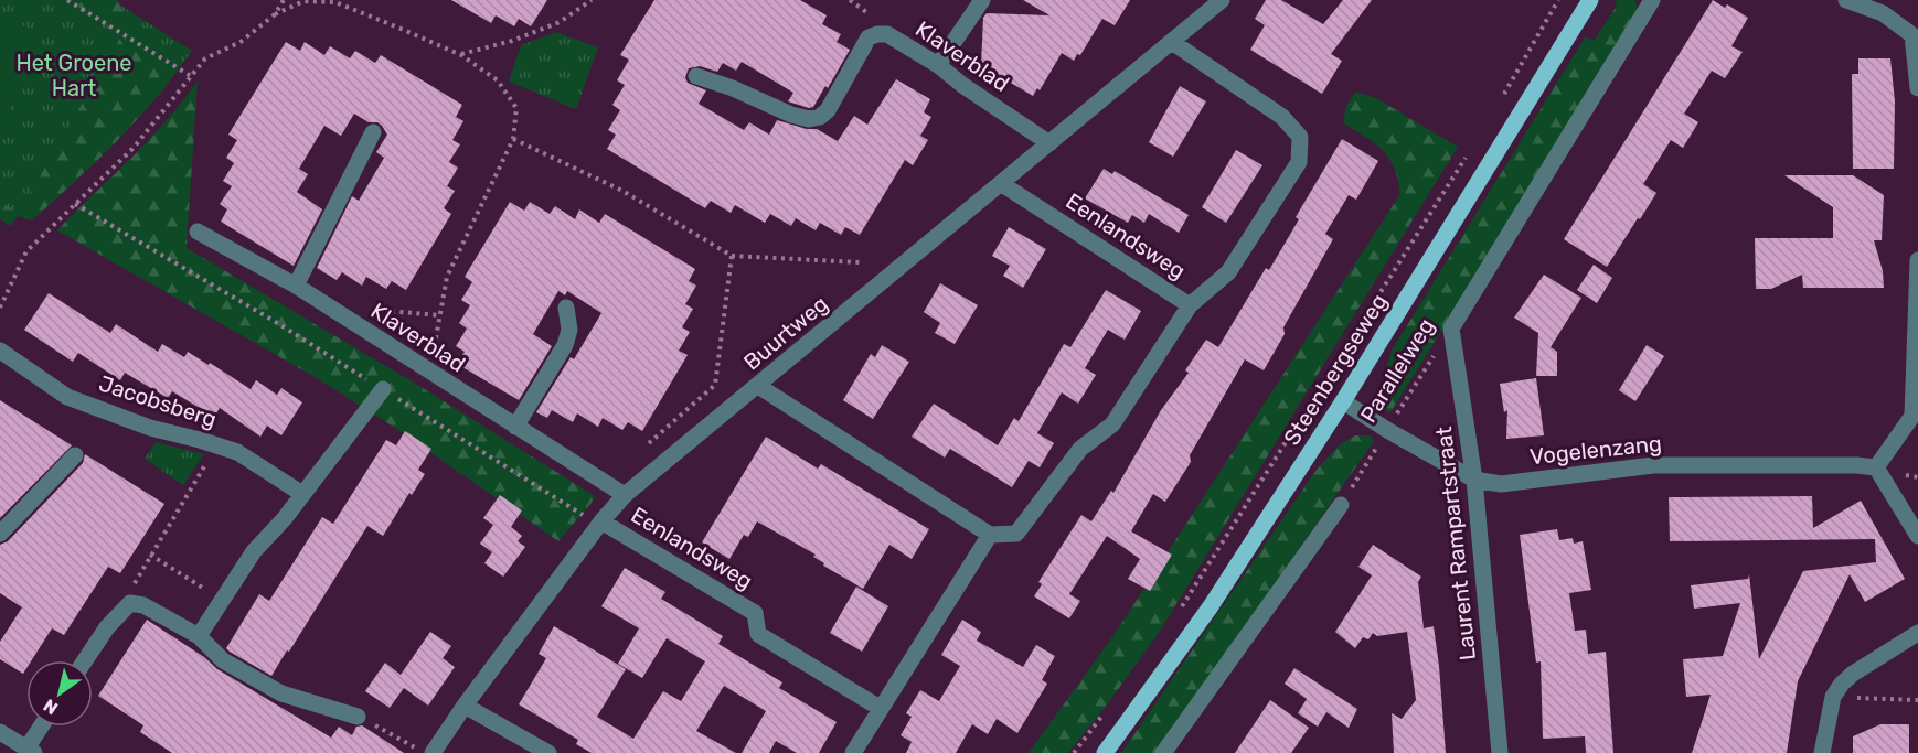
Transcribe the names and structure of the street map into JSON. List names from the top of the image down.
{
  "streets": {
    "main road": ["Steenbergseweg"],
    "street": [
      "Klaverblad",
      "Eenlandsweg",
      "Buurtweg",
      "Parallelweg",
      "Jacobsberg",
      "Vogelenzang",
      "Laurent Rampartstraat"
    ]
  },
  "crossings": [
    ["Klaverblad", "Buurtweg"],
    ["Eenlandsweg", "Buurtweg"],
    ["Steenbergseweg", "Vogelenzang"],
    ["Parallelweg", "Vogelenzang"],
    ["Parallelweg", "Laurent Rampartstraat"],
    ["Vogelenzang", "Laurent Rampartstraat"]
  ],
  "parks": ["Het Groene Hart"],
  "north": "bottom left"
}
